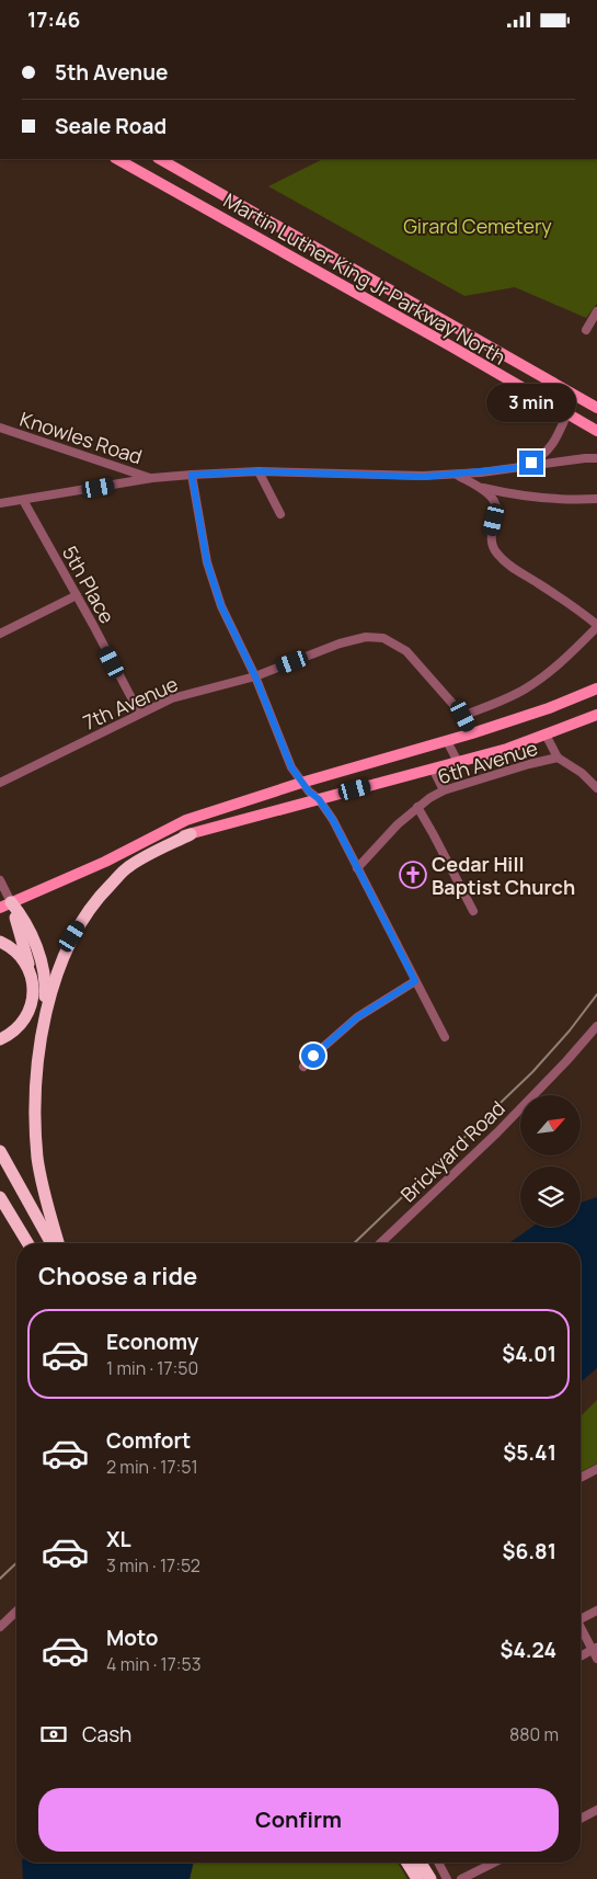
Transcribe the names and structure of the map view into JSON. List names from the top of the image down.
{
  "streets": {
    "main road": ["Martin Luther King Jr Parkway North"],
    "street": [
      "Knowles Road",
      "5th Place",
      "7th Avenue",
      "6th Avenue",
      "Brickyard Road"
    ]
  },
  "crossings": [
    ["5th Place", "7th Avenue"]
  ],
  "parks": ["Girard Cemetery"],
  "places": {
    "church": ["Cedar Hill Baptist Church"]
  },
  "north": "top right",
  "page": {
    "status": "17:46",
    "banner": ["5th Avenue", "Seale Road"],
    "bubble": "3 min",
    "heading": "Choose a ride",
    "list": [
      {
        "name": "Economy",
        "note": "1 min · 17:50",
        "value": "$4.01"
      },
      {
        "name": "Comfort",
        "note": "2 min · 17:51",
        "value": "$5.41"
      },
      {
        "name": "XL",
        "note": "3 min · 17:52",
        "value": "$6.81"
      },
      {
        "name": "Moto",
        "note": "4 min · 17:53",
        "value": "$4.24"
      }
    ],
    "pay": ["Cash", "880 m"],
    "buttons": "Confirm"
  }
}
